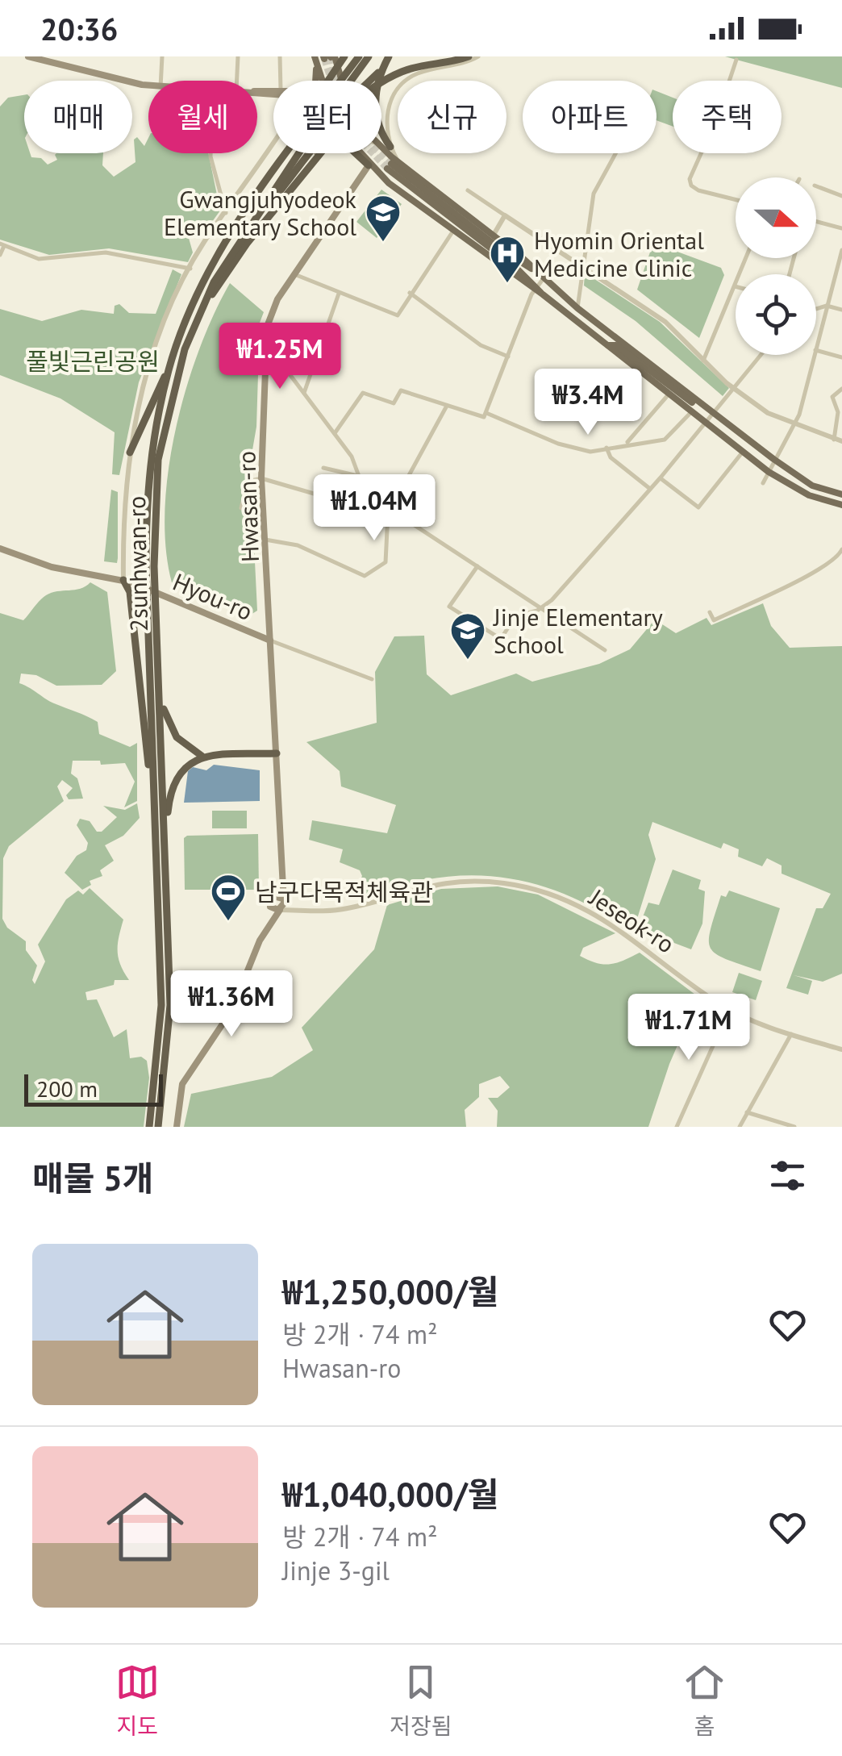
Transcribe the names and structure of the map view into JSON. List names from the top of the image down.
{
  "streets": {
    "highway": ["2sunhwan-ro"],
    "main road": ["Hwasan-ro", "Hyou-ro"],
    "street": ["Jeseok-ro"]
  },
  "crossings": [
    ["Hwasan-ro", "Hyou-ro"]
  ],
  "parks": ["풀빛근린공원"],
  "places": {
    "school or university": ["Gwangjuhyodeok Elementary School", "Jinje Elementary School"],
    "hospital": ["Hyomin Oriental Medicine Clinic"],
    "sports": ["남구다목적체육관"]
  },
  "scale_bar": "200 m",
  "north": "right",
  "page": {
    "status": "20:36",
    "chip": [
      "매매",
      "월세",
      "필터",
      "신규",
      "아파트",
      "주택"
    ],
    "price": [
      "₩1.25M",
      "₩3.4M",
      "₩1.04M",
      "₩1.36M",
      "₩1.71M"
    ],
    "scale": "200 m",
    "heading": "매물 5개",
    "list": [
      {
        "name": "₩1,250,000/월",
        "note": "방 2개 · 74 m² · Hwasan-ro"
      },
      {
        "name": "₩1,040,000/월",
        "note": "방 2개 · 74 m² · Jinje 3-gil"
      }
    ],
    "tabs": ["지도", "저장됨", "홈"]
  }
}
